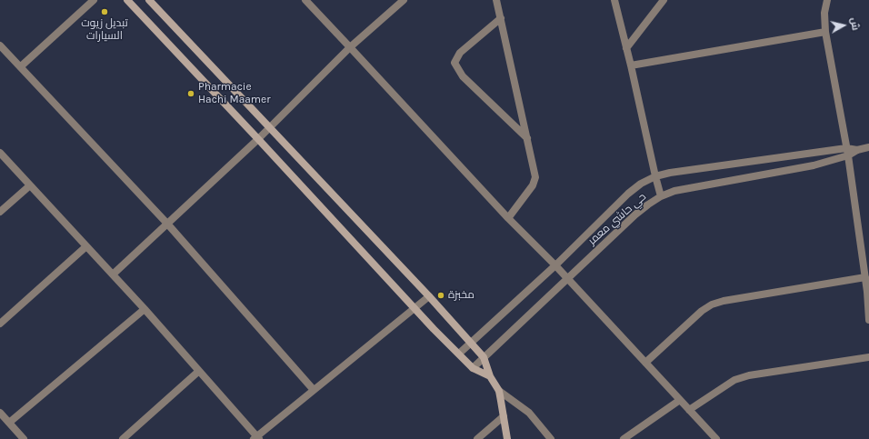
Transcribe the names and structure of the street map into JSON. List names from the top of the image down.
{
  "streets": {
    "street": ["حي حاشي معمر"]
  },
  "places": ["تبديل زيوت السيارات", "Pharmacie Hachi Maamer", "مخبزة"],
  "north": "right"
}
